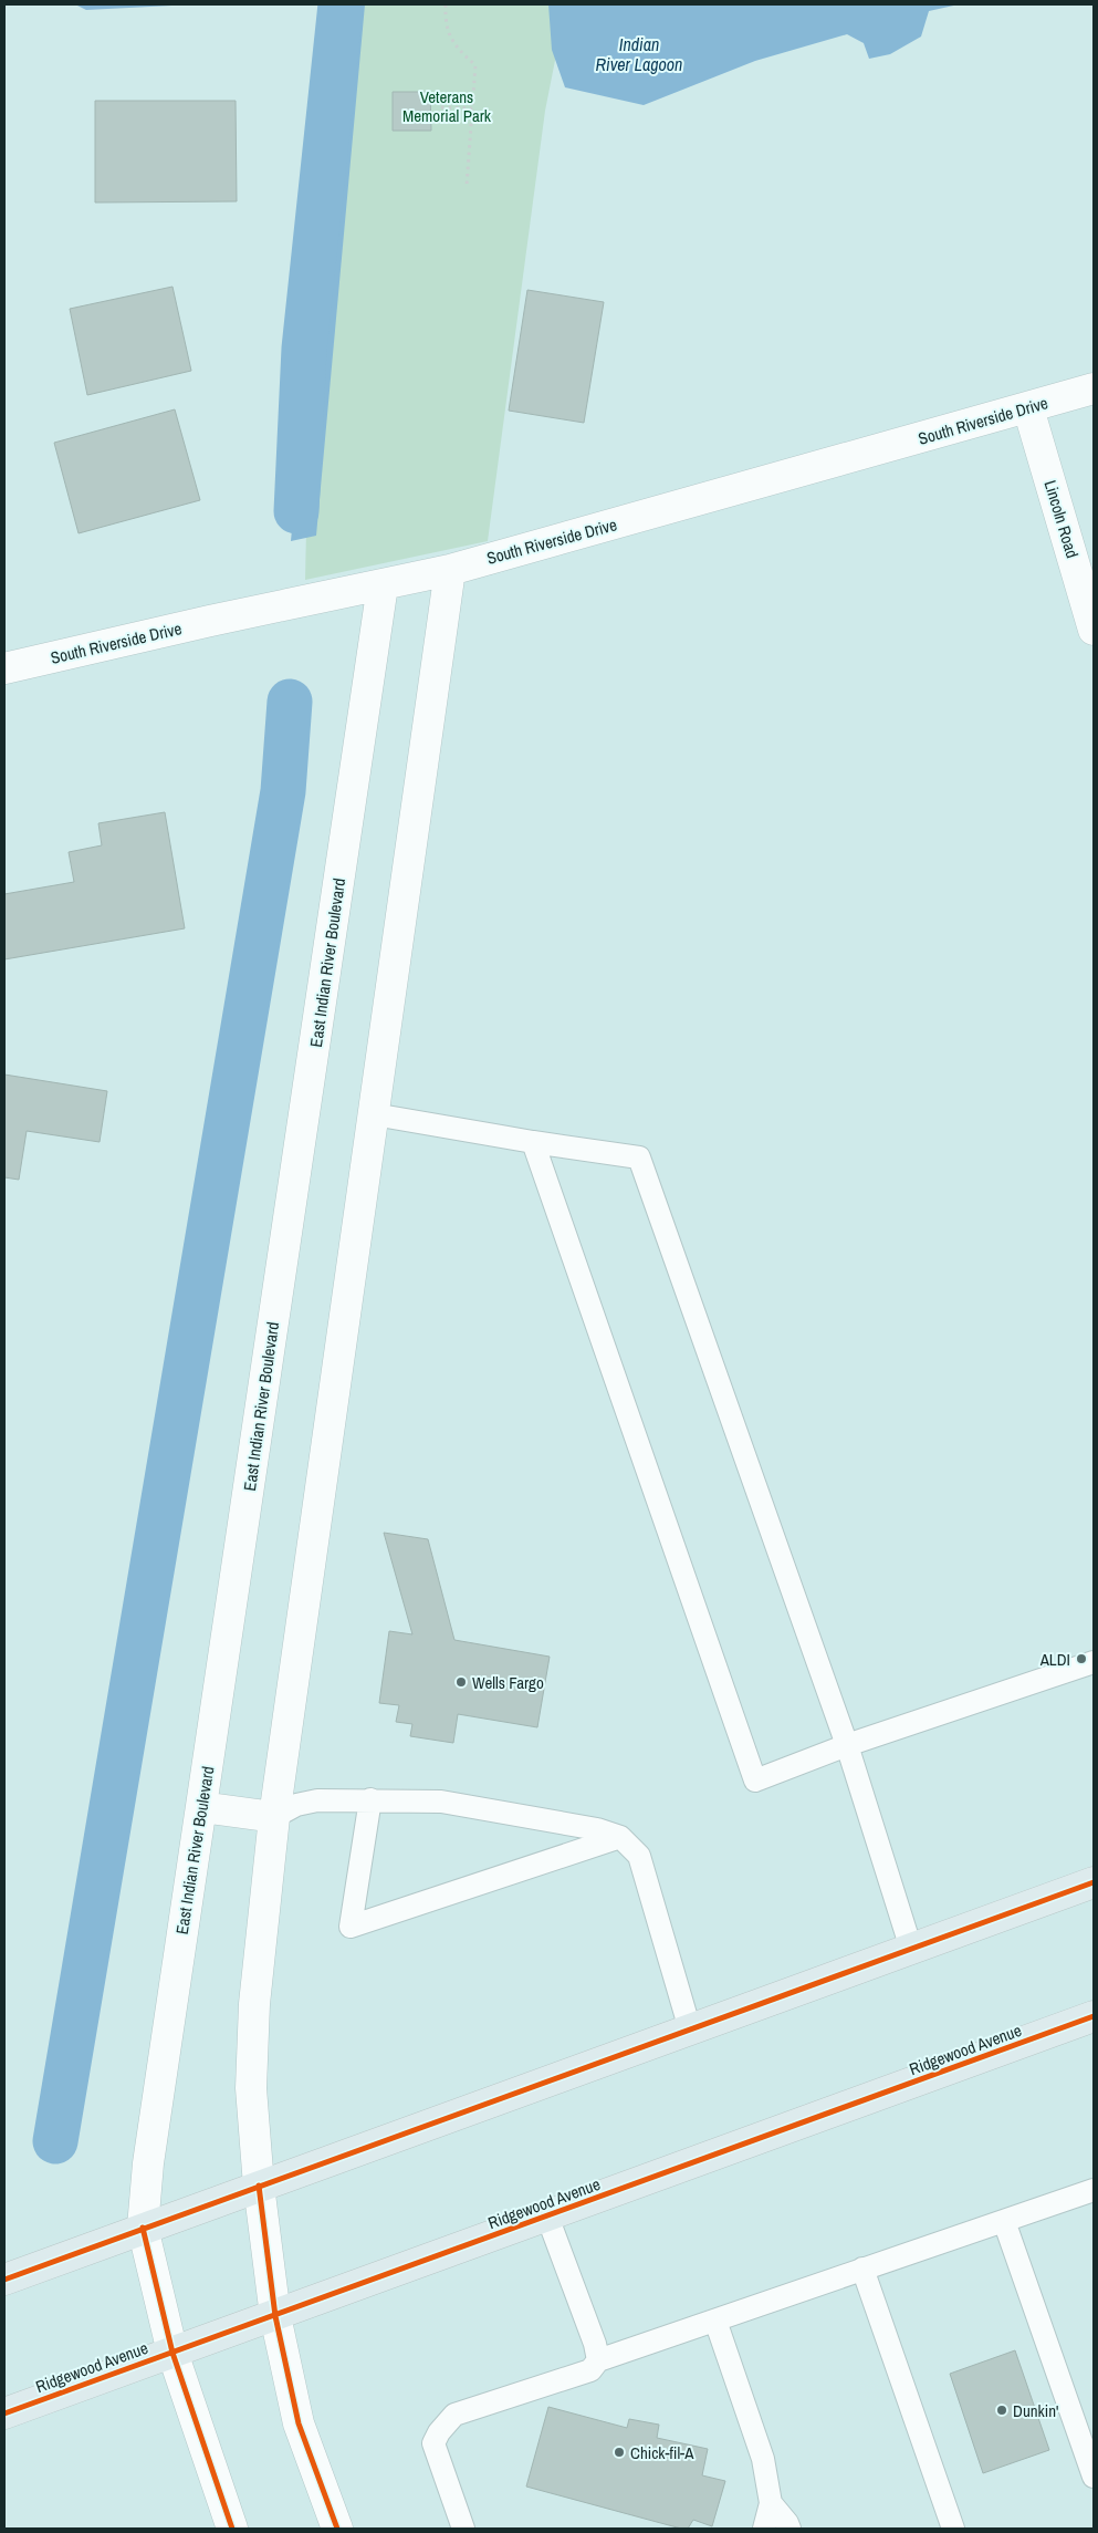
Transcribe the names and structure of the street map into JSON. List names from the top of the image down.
{
  "streets": {
    "main road": ["Ridgewood Avenue"],
    "street": ["South Riverside Drive", "Lincoln Road", "East Indian River Boulevard"]
  },
  "crossings": [
    ["South Riverside Drive", "Lincoln Road"],
    ["South Riverside Drive", "East Indian River Boulevard"],
    ["East Indian River Boulevard", "Ridgewood Avenue"]
  ],
  "water": ["Indian River Lagoon"],
  "parks": ["Veterans Memorial Park"],
  "places": [
    "ALDI",
    "Wells Fargo",
    "Dunkin'",
    "Chick-fil-A"
  ]
}
